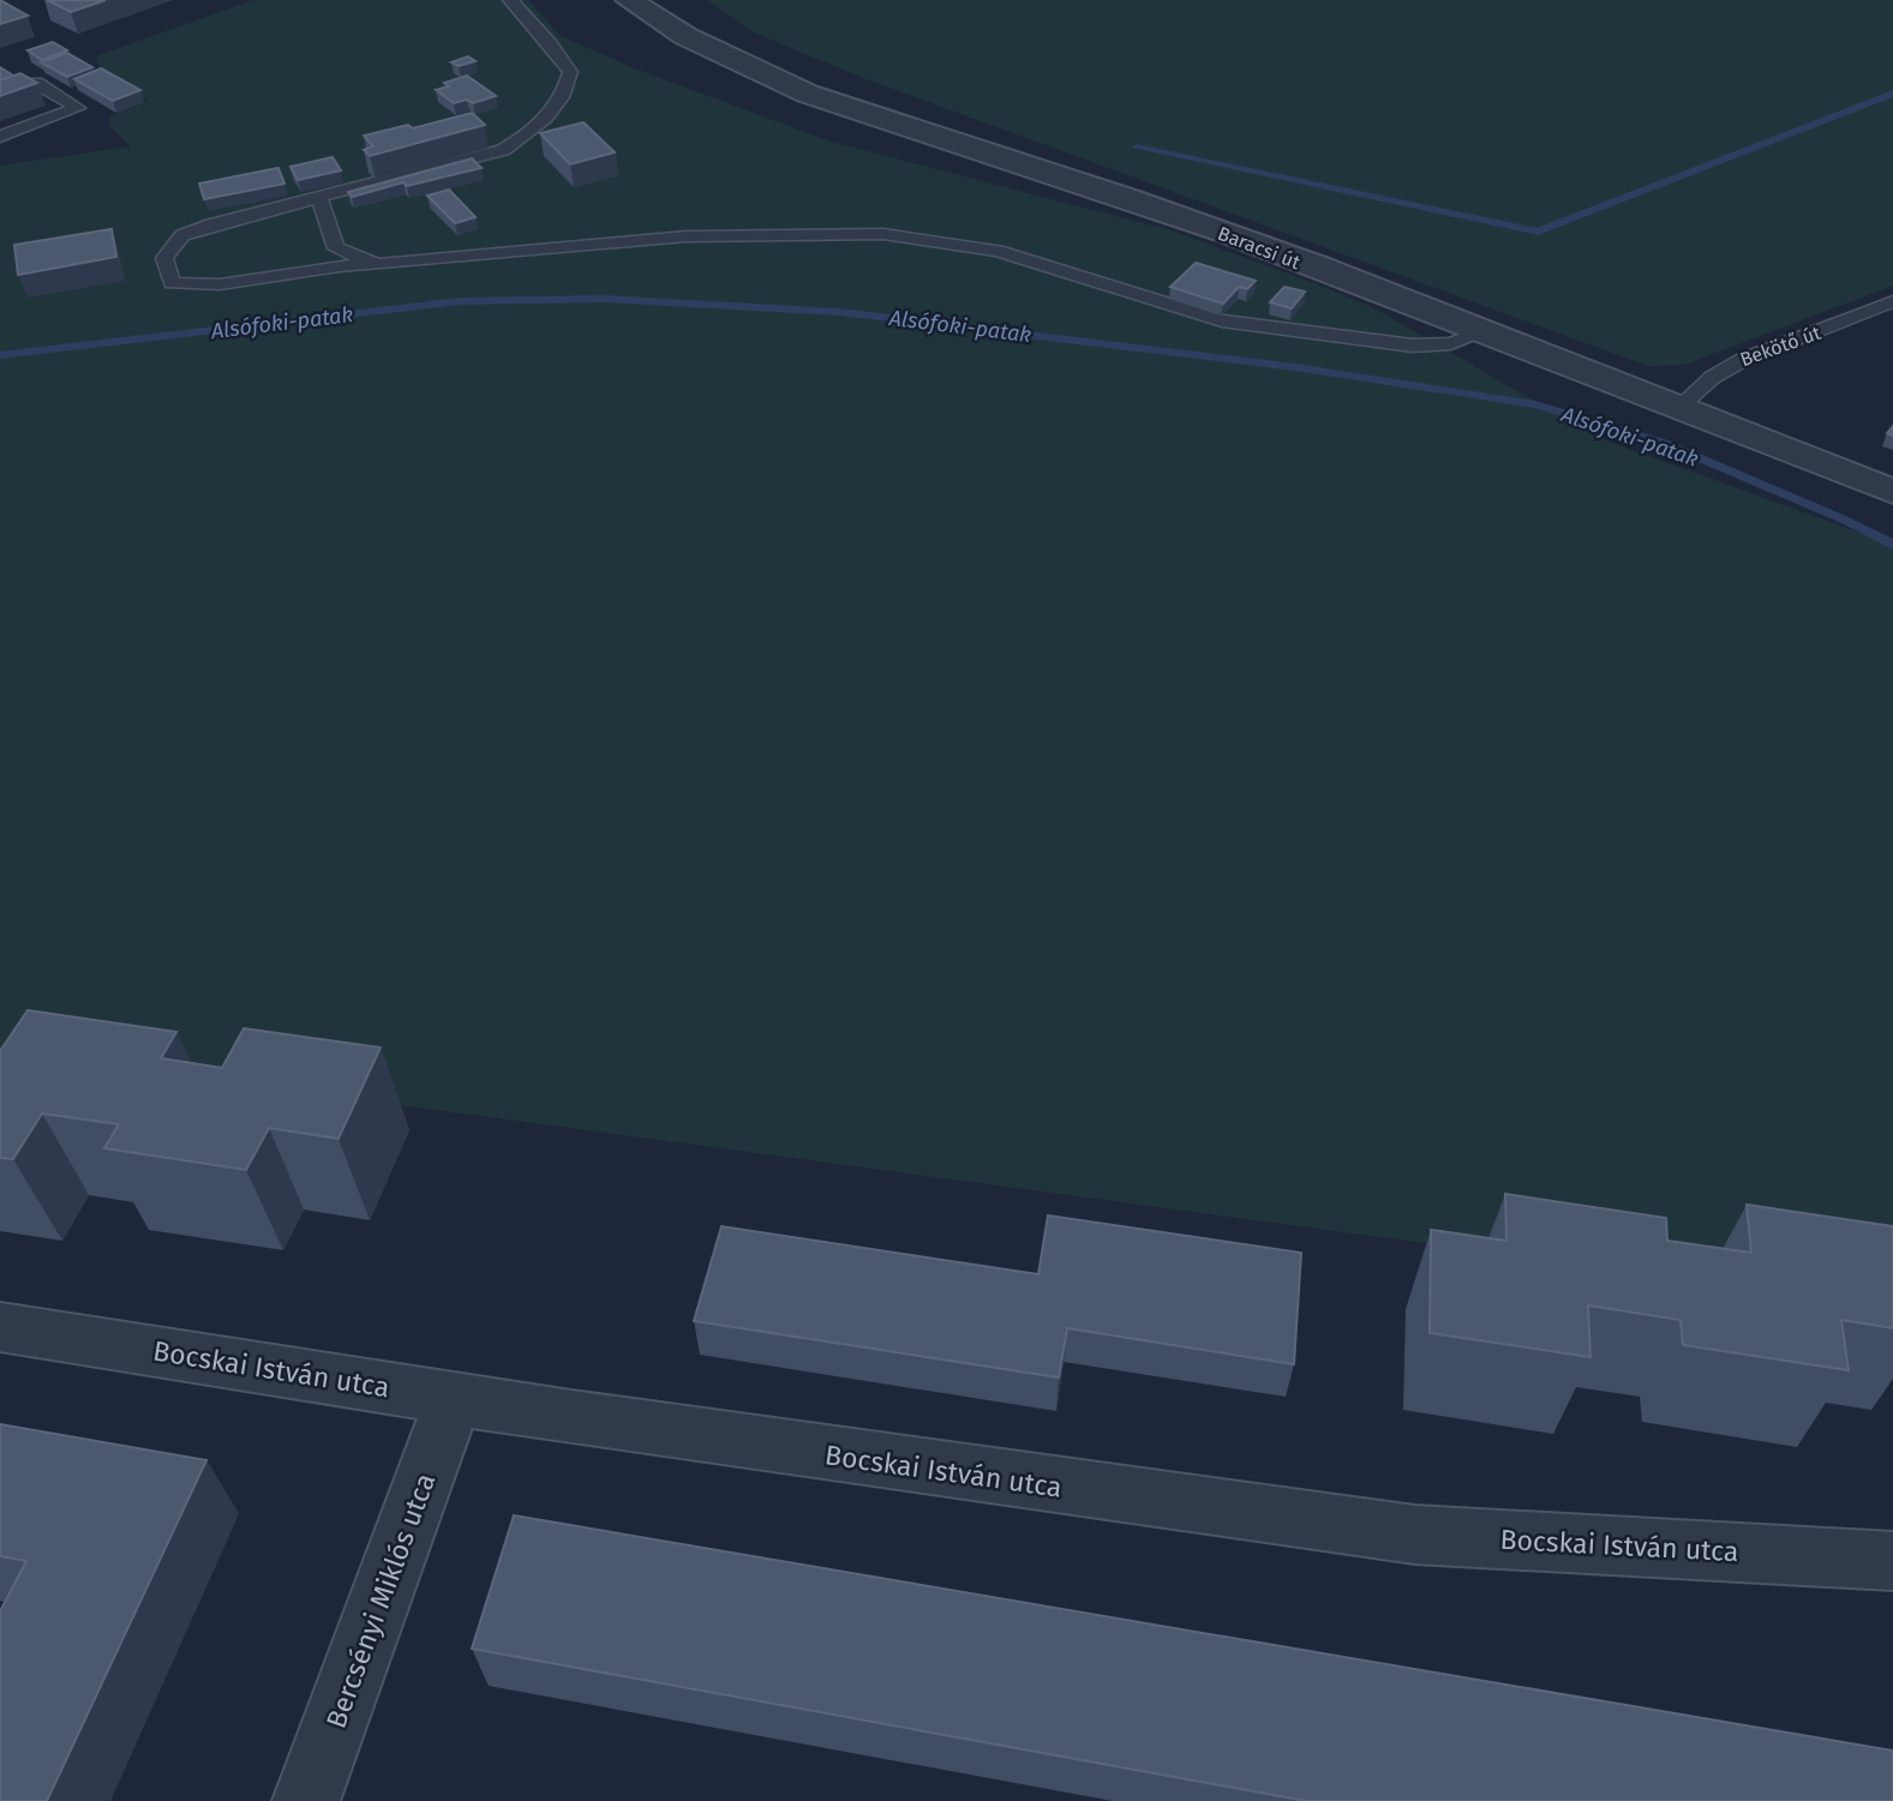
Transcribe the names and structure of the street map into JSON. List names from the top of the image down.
{
  "streets": {
    "street": ["Baracsi út", "Bocskai István utca", "Bercsényi Miklós utca"],
    "lane": ["Bekötő út"]
  },
  "crossings": [
    ["Baracsi út", "Bekötő út"],
    ["Bocskai István utca", "Bercsényi Miklós utca"]
  ],
  "water": ["Alsófoki-patak"]
}
